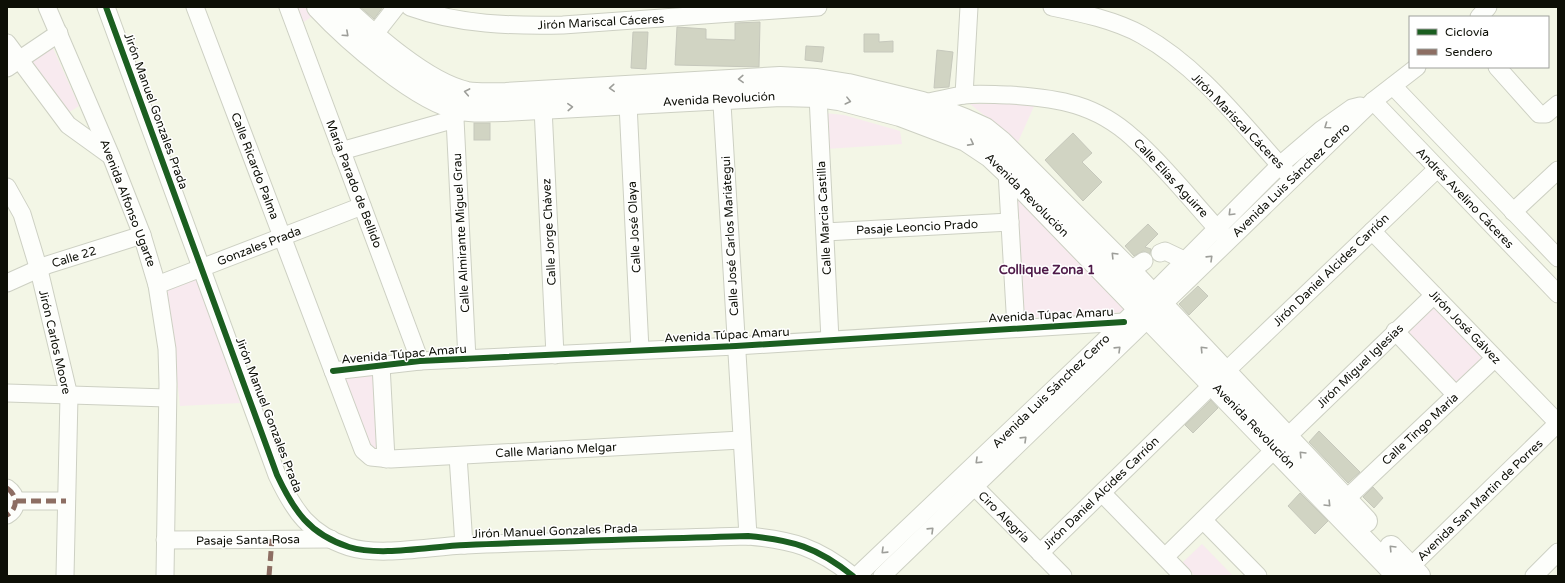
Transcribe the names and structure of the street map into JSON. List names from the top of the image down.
{
  "streets": {
    "main road": ["Avenida Revolución"],
    "street": [
      "Jirón Mariscal Cáceres",
      "Jirón Manuel Gonzales Prada",
      "Calle Ricardo Palma",
      "Calle Elías Aguirre",
      "Avenida Luis Sánchez Cerro",
      "María Parado de Bellido",
      "Andrés Avelino Cáceres",
      "Avenida Alfonso Ugarte",
      "Calle Marcia Castilla",
      "Calle José Olaya",
      "Pasaje Leoncio Prado",
      "Calle Jorge Chávez",
      "Calle Almirante Miguel Grau",
      "Calle José Carlos Mariátegui",
      "Gonzales Prada",
      "Calle 22",
      "Jirón Daniel Alcides Carrión",
      "Avenida Túpac Amaru",
      "Jirón José Gálvez",
      "Jirón Carlos Moore",
      "Jirón Miguel Iglesias",
      "Calle Tingo María",
      "Calle Mariano Melgar",
      "Avenida San Martin de Porres",
      "Ciro Alegría",
      "Pasaje Santa Rosa"
    ]
  },
  "crossings": [
    ["Jirón Mariscal Cáceres", "Avenida Luis Sánchez Cerro"],
    ["Avenida Revolución", "Calle Elías Aguirre"],
    ["Avenida Revolución", "Avenida Luis Sánchez Cerro"],
    ["Avenida Revolución", "Calle Marcia Castilla"],
    ["Avenida Revolución", "Calle José Olaya"],
    ["Avenida Revolución", "Calle Jorge Chávez"],
    ["Avenida Revolución", "Calle Almirante Miguel Grau"],
    ["Avenida Revolución", "Calle José Carlos Mariátegui"],
    ["Avenida Revolución", "Jirón Daniel Alcides Carrión"],
    ["Avenida Revolución", "Avenida Túpac Amaru"],
    ["Avenida Revolución", "Jirón Miguel Iglesias"],
    ["Avenida Revolución", "Calle Tingo María"],
    ["Avenida Revolución", "Avenida San Martin de Porres"],
    ["Jirón Manuel Gonzales Prada", "Calle José Carlos Mariátegui"],
    ["Jirón Manuel Gonzales Prada", "Gonzales Prada"],
    ["Jirón Manuel Gonzales Prada", "Pasaje Santa Rosa"],
    ["Calle Ricardo Palma", "Gonzales Prada"],
    ["Calle Ricardo Palma", "Avenida Túpac Amaru"],
    ["Calle Ricardo Palma", "Calle Mariano Melgar"],
    ["Calle Elías Aguirre", "Avenida Luis Sánchez Cerro"],
    ["Avenida Luis Sánchez Cerro", "Andrés Avelino Cáceres"],
    ["Avenida Luis Sánchez Cerro", "Avenida Túpac Amaru"],
    ["Avenida Luis Sánchez Cerro", "Ciro Alegría"],
    ["María Parado de Bellido", "Gonzales Prada"],
    ["María Parado de Bellido", "Avenida Túpac Amaru"],
    ["Andrés Avelino Cáceres", "Jirón Daniel Alcides Carrión"],
    ["Avenida Alfonso Ugarte", "Gonzales Prada"],
    ["Avenida Alfonso Ugarte", "Calle 22"],
    ["Avenida Alfonso Ugarte", "Pasaje Santa Rosa"],
    ["Calle Marcia Castilla", "Pasaje Leoncio Prado"],
    ["Calle Marcia Castilla", "Avenida Túpac Amaru"],
    ["Calle José Olaya", "Avenida Túpac Amaru"],
    ["Calle Jorge Chávez", "Avenida Túpac Amaru"],
    ["Calle Almirante Miguel Grau", "Avenida Túpac Amaru"],
    ["Calle José Carlos Mariátegui", "Avenida Túpac Amaru"],
    ["Calle José Carlos Mariátegui", "Calle Mariano Melgar"],
    ["Calle 22", "Jirón Carlos Moore"],
    ["Jirón Daniel Alcides Carrión", "Jirón José Gálvez"],
    ["Jirón Daniel Alcides Carrión", "Ciro Alegría"],
    ["Jirón José Gálvez", "Jirón Miguel Iglesias"],
    ["Jirón José Gálvez", "Calle Tingo María"],
    ["Jirón José Gálvez", "Avenida San Martin de Porres"]
  ],
  "districts": ["Collique Zona 1"],
  "legend": ["Ciclovía", "Sendero"]
}
